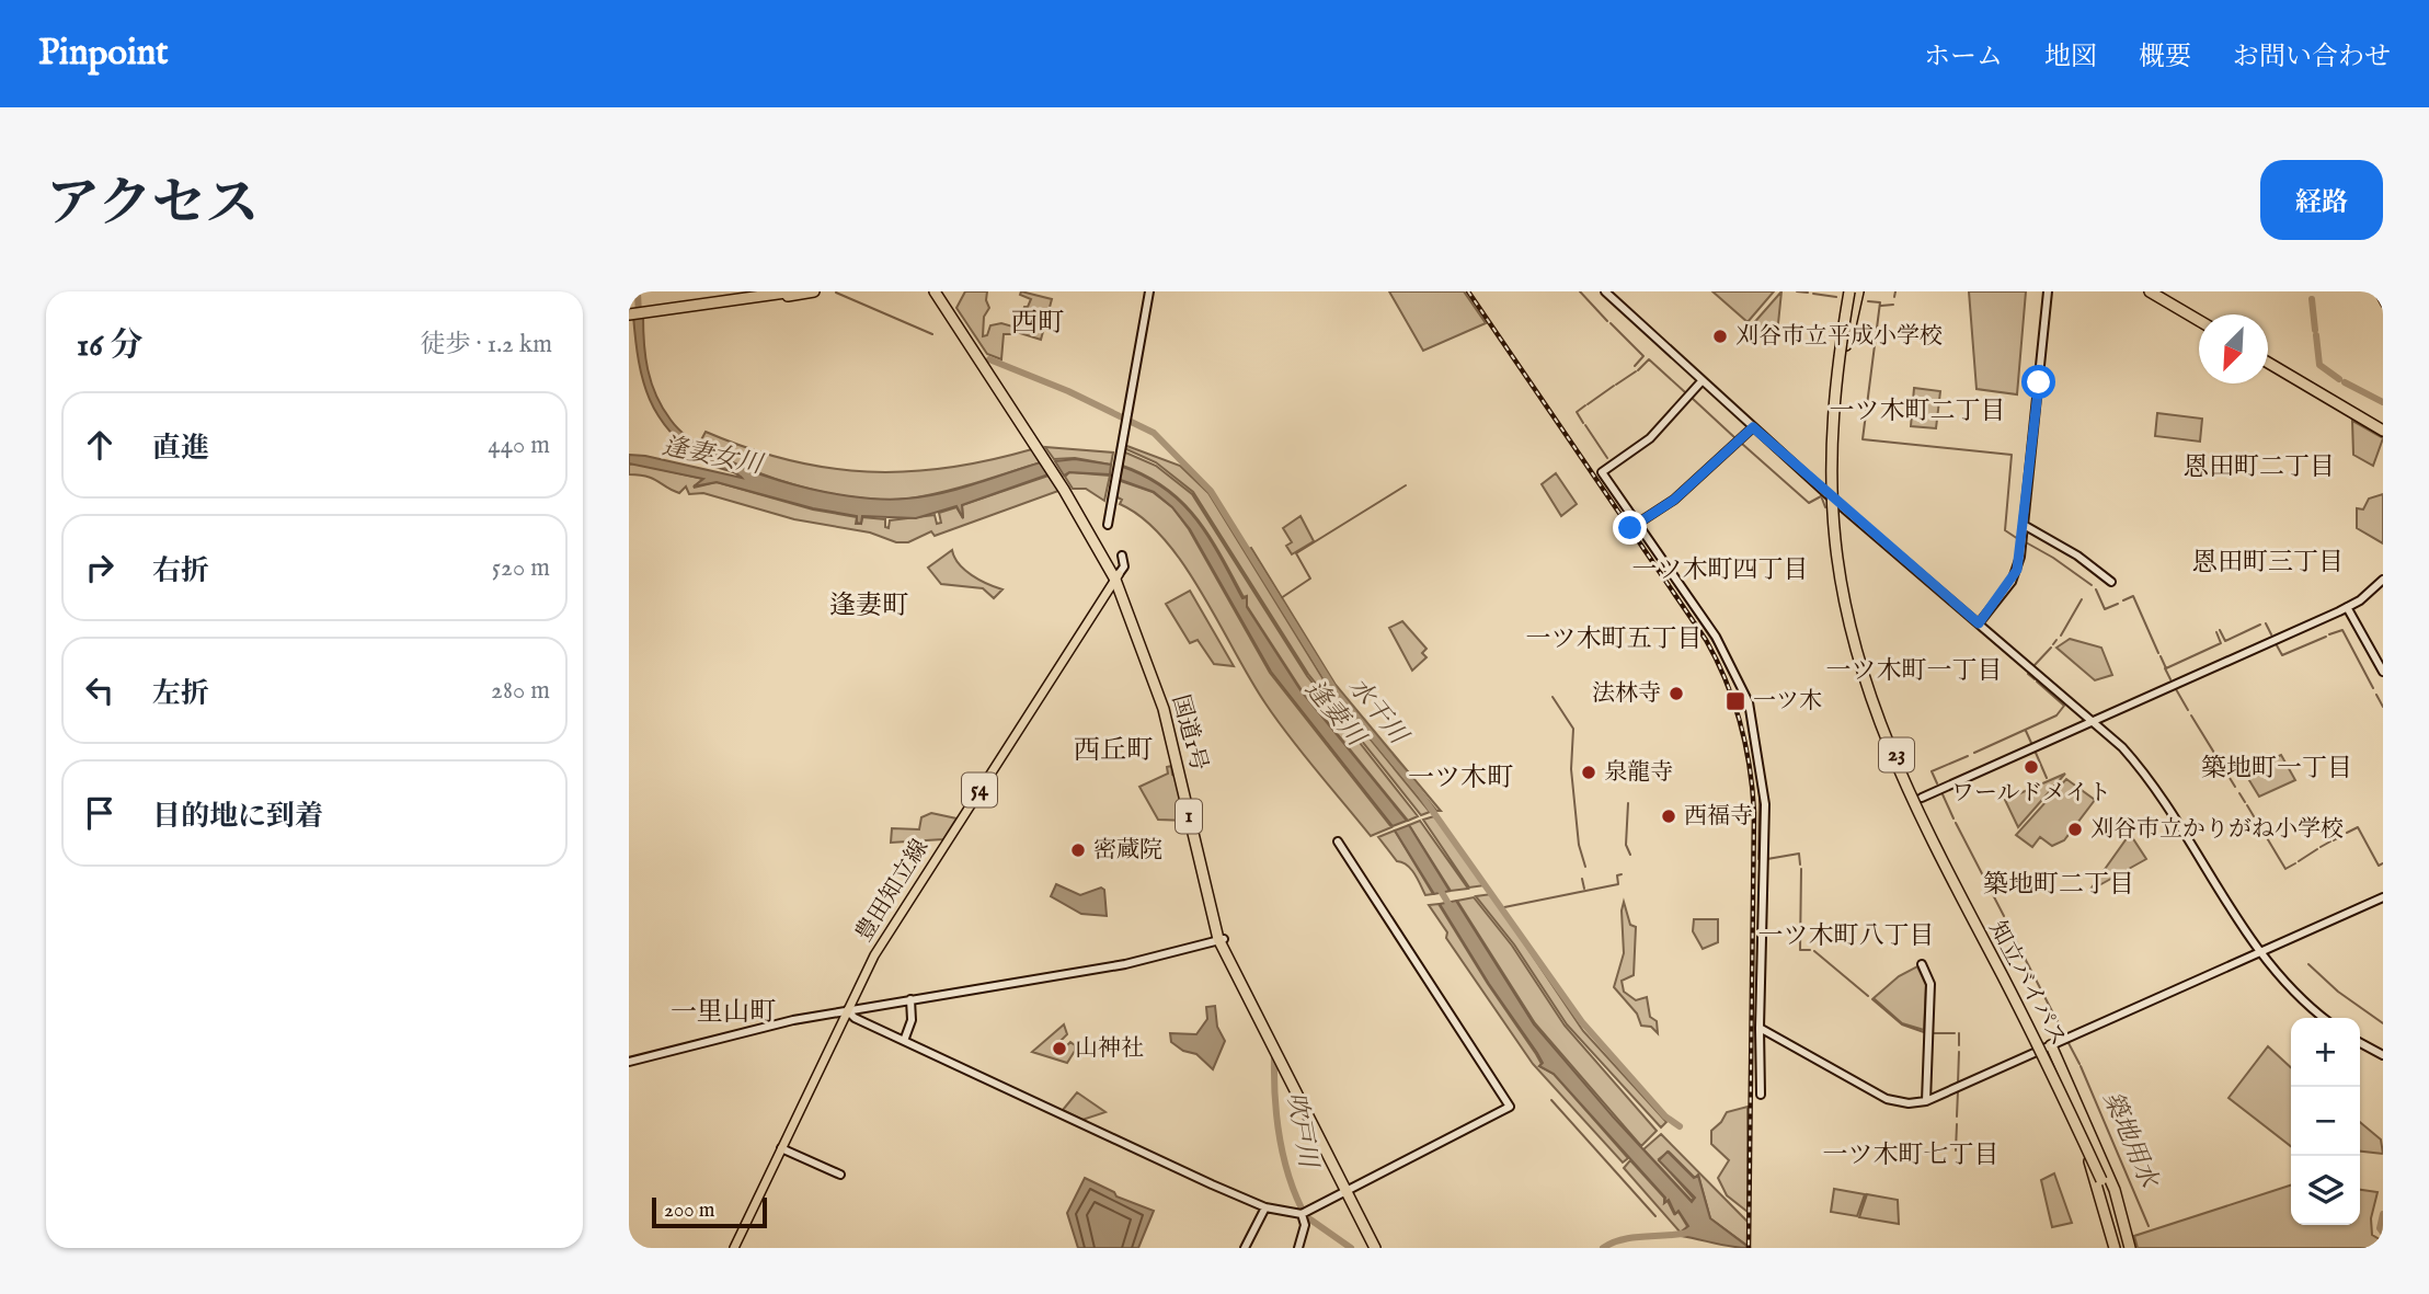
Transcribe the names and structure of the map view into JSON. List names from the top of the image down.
{
  "streets": {
    "highway": [
      "国道1号",
      "23",
      "1",
      "知立バイパス"
    ],
    "main road": ["54", "豊田知立線"]
  },
  "crossings": [
    ["国道1号", "豊田知立線"]
  ],
  "districts": [
    "西町",
    "一ツ木町二丁目",
    "恩田町二丁目",
    "恩田町三丁目",
    "一ツ木町四丁目",
    "逢妻町",
    "一ツ木町五丁目",
    "一ツ木町一丁目",
    "西丘町",
    "築地町一丁目",
    "一ツ木町",
    "築地町二丁目",
    "一ツ木町八丁目",
    "一里山町",
    "一ツ木町七丁目"
  ],
  "water": [
    "逢妻女川",
    "水干川",
    "逢妻川",
    "吹戸川",
    "築地用水"
  ],
  "places": {
    "other": [
      "刈谷市立平成小学校",
      "法林寺",
      "ワールドメイト",
      "泉龍寺",
      "西福寺",
      "刈谷市立かりがね小学校",
      "密蔵院",
      "山神社"
    ],
    "transit": ["一ツ木"]
  },
  "scale_bar": "200 m",
  "north": "bottom left",
  "page": {
    "header": "Pinpoint",
    "nav": [
      "ホーム",
      "地図",
      "概要",
      "お問い合わせ"
    ],
    "title": "アクセス",
    "buttons": "経路",
    "heading": ["16 分", "徒歩 · 1.2 km"],
    "list": [
      ["直進", "440 m"],
      ["右折", "520 m"],
      ["左折", "280 m"],
      "目的地に到着"
    ],
    "map_buttons": ["+", "−"],
    "scale": "200 m"
  }
}
